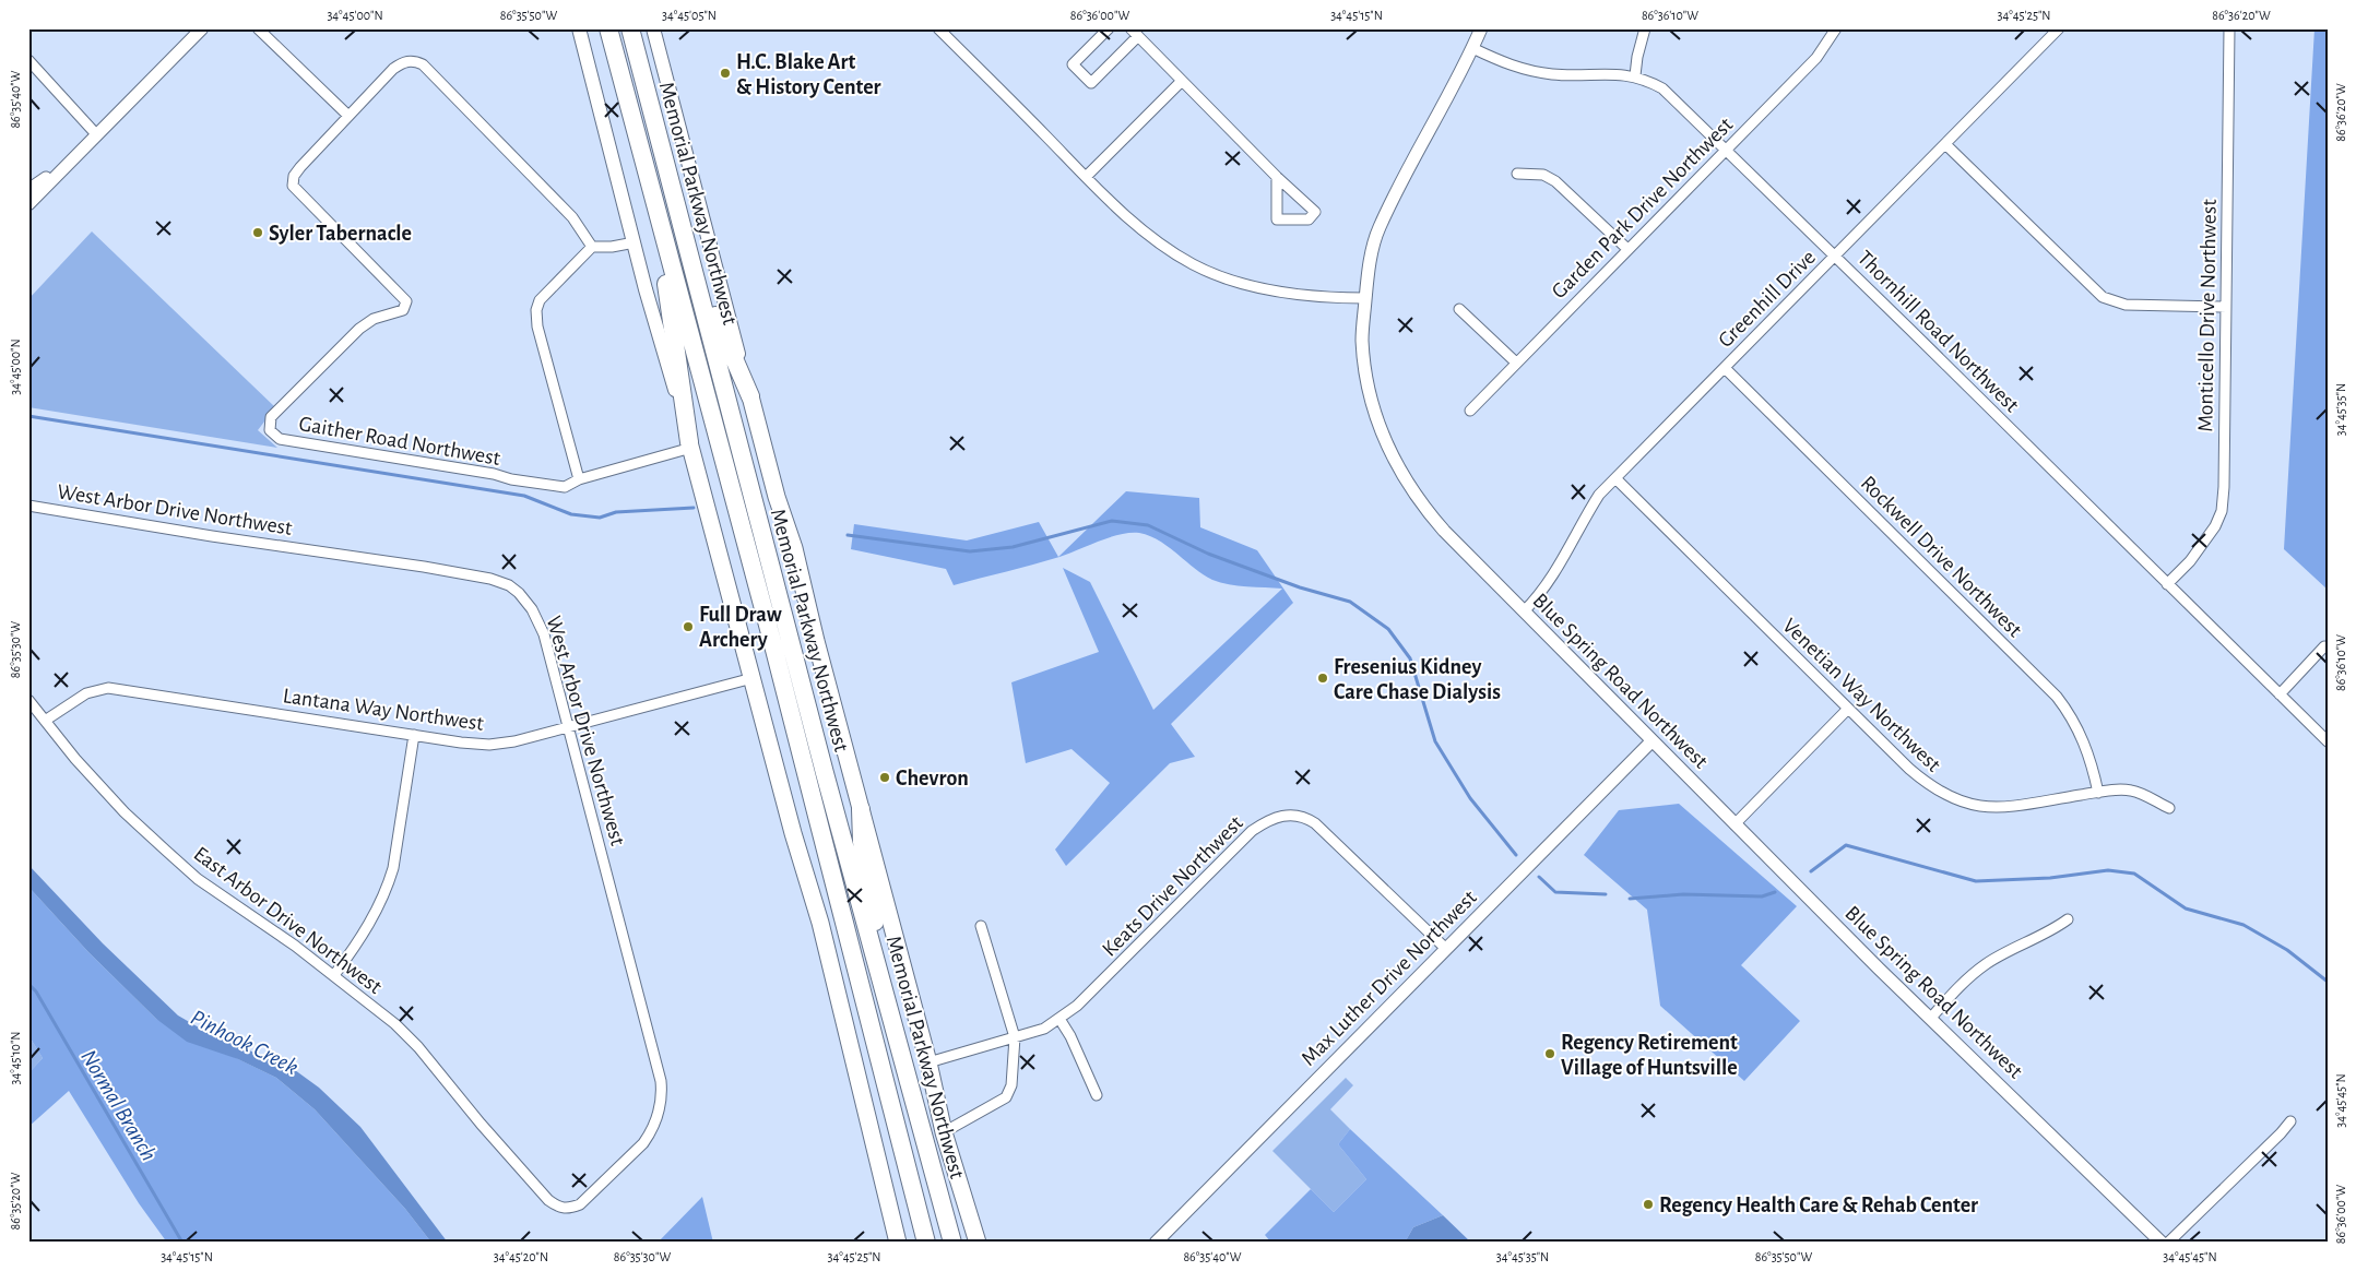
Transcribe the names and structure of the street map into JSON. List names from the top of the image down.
{
  "streets": {
    "highway": ["Memorial Parkway Northwest"],
    "street": [
      "Garden Park Drive Northwest",
      "Greenhill Drive",
      "Monticello Drive Northwest",
      "Thornhill Road Northwest",
      "Gaither Road Northwest",
      "West Arbor Drive Northwest",
      "Rockwell Drive Northwest",
      "Blue Spring Road Northwest",
      "Venetian Way Northwest",
      "Lantana Way Northwest",
      "Keats Drive Northwest",
      "East Arbor Drive Northwest",
      "Max Luther Drive Northwest"
    ]
  },
  "crossings": [
    ["Garden Park Drive Northwest", "Thornhill Road Northwest"],
    ["Greenhill Drive", "Thornhill Road Northwest"],
    ["Greenhill Drive", "Rockwell Drive Northwest"],
    ["Greenhill Drive", "Blue Spring Road Northwest"],
    ["Greenhill Drive", "Venetian Way Northwest"],
    ["Monticello Drive Northwest", "Thornhill Road Northwest"],
    ["Thornhill Road Northwest", "Blue Spring Road Northwest"],
    ["West Arbor Drive Northwest", "Lantana Way Northwest"],
    ["West Arbor Drive Northwest", "East Arbor Drive Northwest"],
    ["Rockwell Drive Northwest", "Venetian Way Northwest"],
    ["Blue Spring Road Northwest", "Max Luther Drive Northwest"],
    ["Lantana Way Northwest", "East Arbor Drive Northwest"],
    ["Keats Drive Northwest", "Max Luther Drive Northwest"]
  ],
  "water": ["Pinhook Creek", "Normal Branch"],
  "places": [
    "H.C. Blake Art & History Center",
    "Syler Tabernacle",
    "Full Draw Archery",
    "Fresenius Kidney Care Chase Dialysis",
    "Chevron",
    "Regency Retirement Village of Huntsville",
    "Regency Health Care & Rehab Center"
  ],
  "coordinates": [
    "34°45'00\"N",
    "86°35'50\"W",
    "34°45'05\"N",
    "86°36'00\"W",
    "34°45'15\"N",
    "86°36'10\"W",
    "34°45'25\"N",
    "86°36'20\"W",
    "86°35'40\"W",
    "34°45'35\"N",
    "86°35'30\"W",
    "34°45'10\"N",
    "34°45'45\"N",
    "86°35'20\"W",
    "34°45'20\"N"
  ]
}
